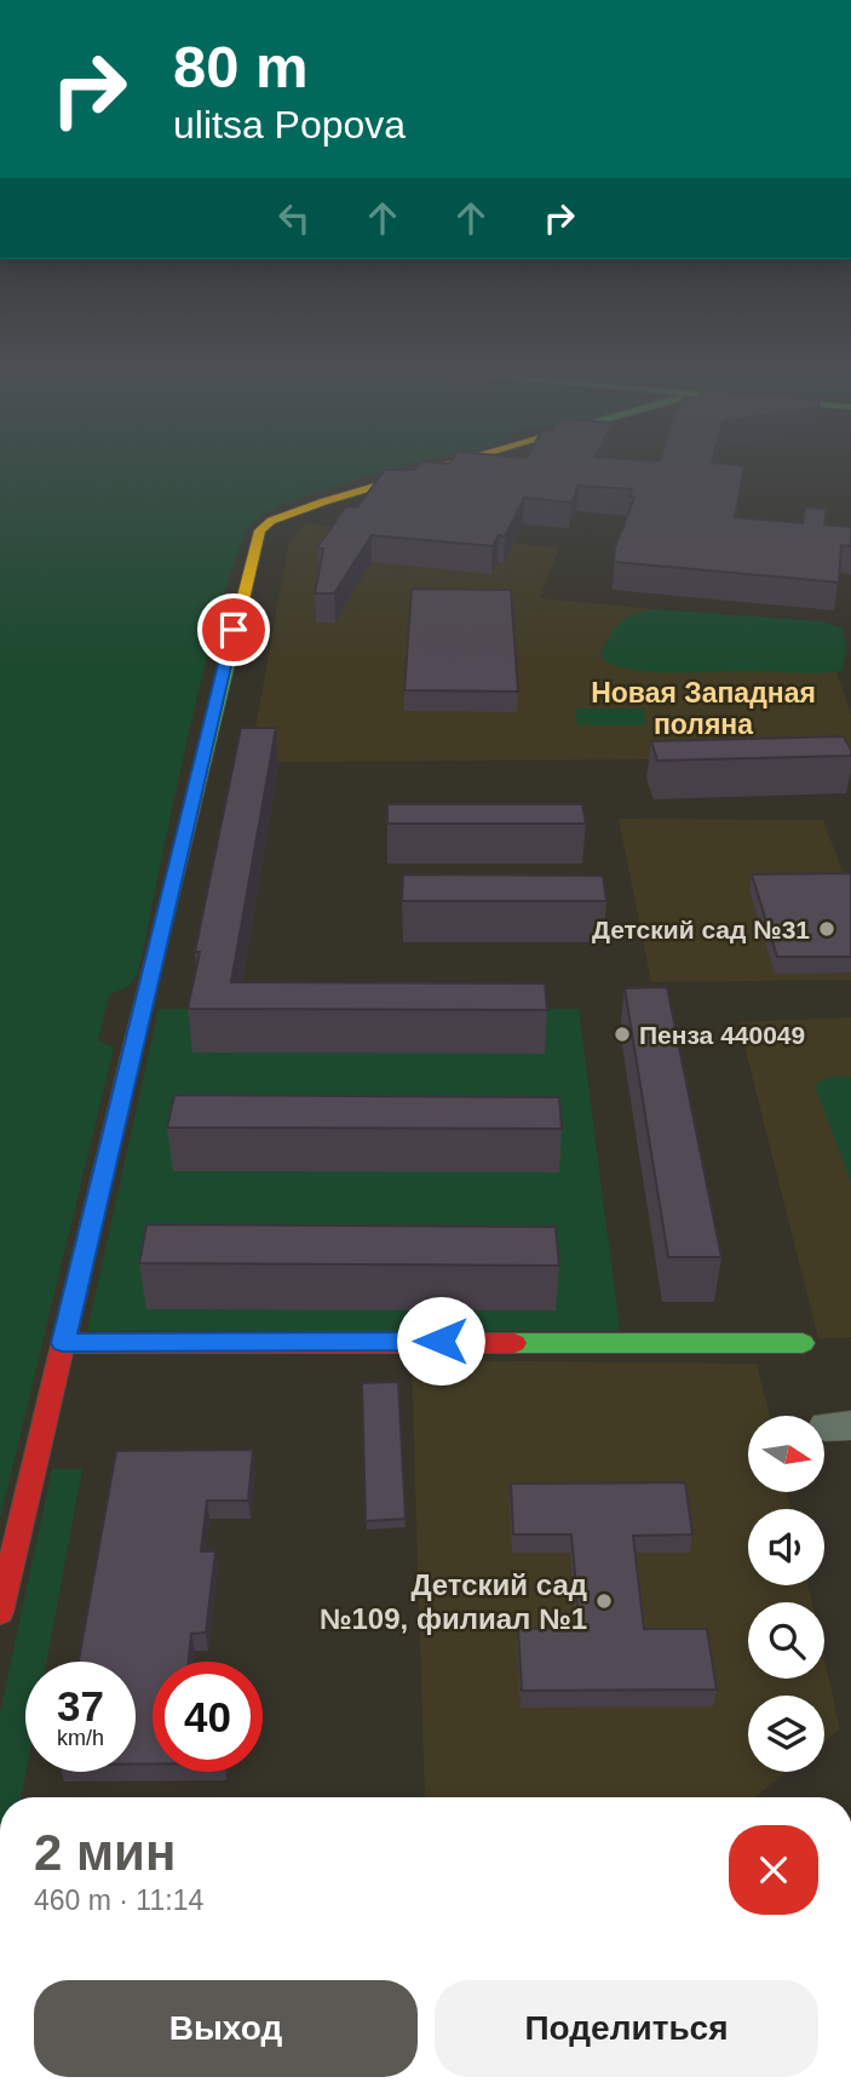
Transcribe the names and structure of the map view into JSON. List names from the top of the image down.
{
  "districts": ["Новая Западная поляна"],
  "places": ["Детский сад №31", "Пенза 440049", "Детский сад №109, филиал №1"],
  "north": "right",
  "page": {
    "turn": ["80 m", "ulitsa Popova"],
    "speed": "37 km/h",
    "limit": "40",
    "heading": ["2 мин", "460 m · 11:14"],
    "buttons": ["Выход", "Поделиться"]
  }
}
